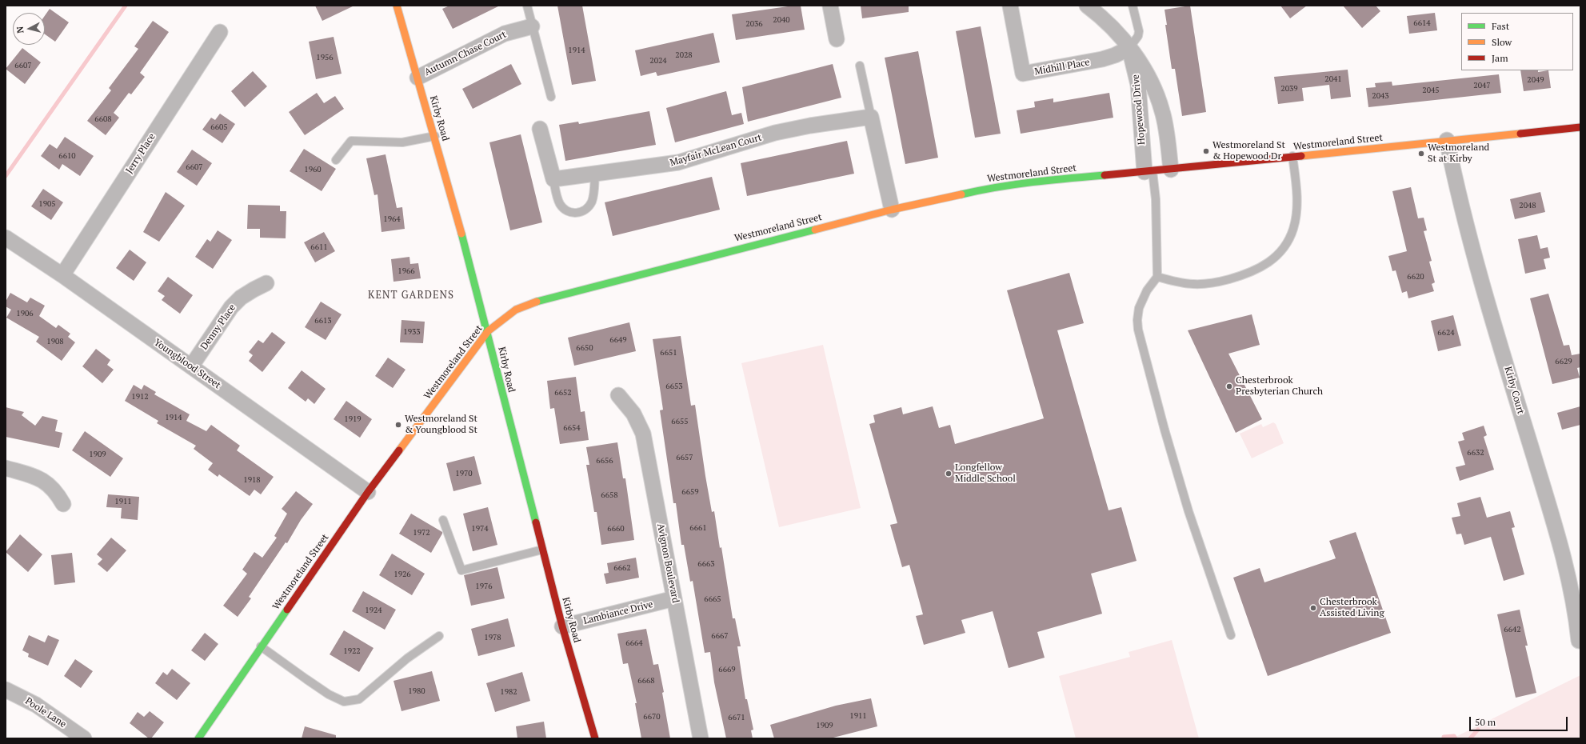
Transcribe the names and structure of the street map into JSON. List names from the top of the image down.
{
  "streets": {
    "main road": ["Kirby Road", "Westmoreland Street"],
    "street": [
      "Autumn Chase Court",
      "Midhill Place",
      "Hopewood Drive",
      "Mayfair McLean Court",
      "Jerry Place",
      "Denny Place",
      "Youngblood Street",
      "Kirby Court",
      "Avignon Boulevard",
      "Lambiance Drive",
      "Poole Lane"
    ]
  },
  "crossings": [
    ["Autumn Chase Court", "Kirby Road"],
    ["Midhill Place", "Hopewood Drive"],
    ["Hopewood Drive", "Westmoreland Street"],
    ["Kirby Road", "Westmoreland Street"],
    ["Kirby Road", "Lambiance Drive"],
    ["Westmoreland Street", "Youngblood Street"],
    ["Westmoreland Street", "Kirby Court"],
    ["Jerry Place", "Youngblood Street"],
    ["Denny Place", "Youngblood Street"],
    ["Avignon Boulevard", "Lambiance Drive"]
  ],
  "districts": ["KENT GARDENS"],
  "places": [
    "Westmoreland St & Hopewood Dr",
    "Westmoreland St at Kirby",
    "Chesterbrook Presbyterian Church",
    "Westmoreland St & Youngblood St",
    "Longfellow Middle School",
    "Chesterbrook Assisted Living"
  ],
  "house_numbers": [
    "2040",
    "6614",
    "2036",
    "1914",
    "2028",
    "1956",
    "2024",
    "6607",
    "2041",
    "2049",
    "2047",
    "2039",
    "2045",
    "2043",
    "6608",
    "6605",
    "6610",
    "6607",
    "1960",
    "1905",
    "2048",
    "1964",
    "6611",
    "1966",
    "6620",
    "1906",
    "6613",
    "1933",
    "6624",
    "6649",
    "1908",
    "6650",
    "6651",
    "6629",
    "6653",
    "6652",
    "1912",
    "1914",
    "1919",
    "6655",
    "6654",
    "6632",
    "1909",
    "6657",
    "6656",
    "1970",
    "1918",
    "6659",
    "6658",
    "1911",
    "6661",
    "1974",
    "6660",
    "1972",
    "6663",
    "6662",
    "1926",
    "1976",
    "6665",
    "1924",
    "6642",
    "6667",
    "1978",
    "6664",
    "1922",
    "6669",
    "6668",
    "1980",
    "1982",
    "1911",
    "6670",
    "6671",
    "1909"
  ],
  "legend": ["Fast", "Slow", "Jam"],
  "scale_bar": "50 m",
  "north": "left"
}
